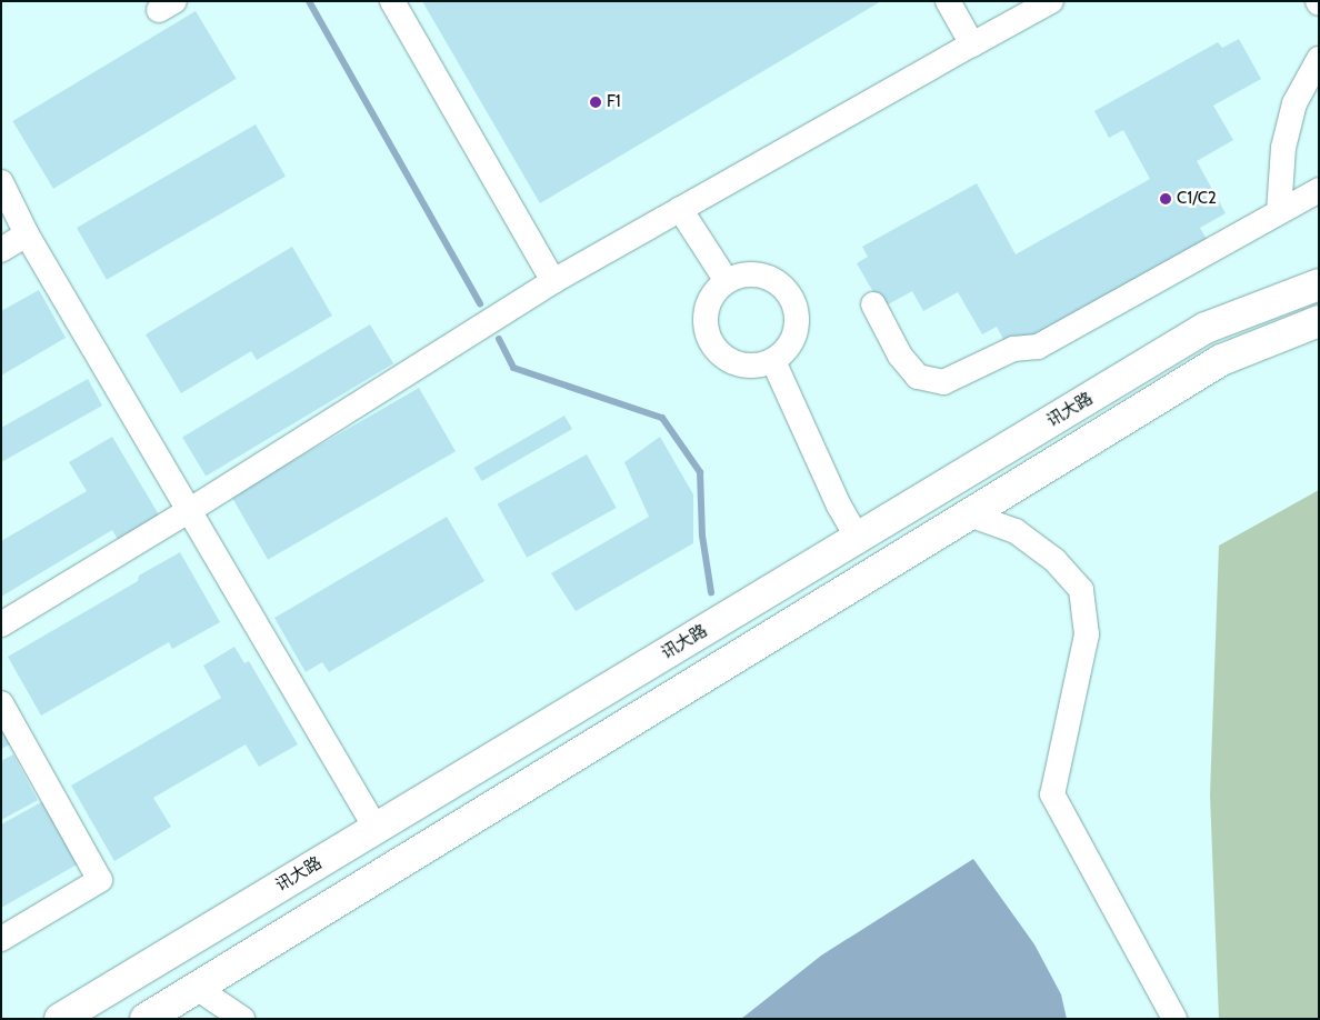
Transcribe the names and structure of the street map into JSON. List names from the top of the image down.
{
  "streets": {
    "highway": ["讯大路"]
  },
  "places": ["F1", "C1/C2"]
}
